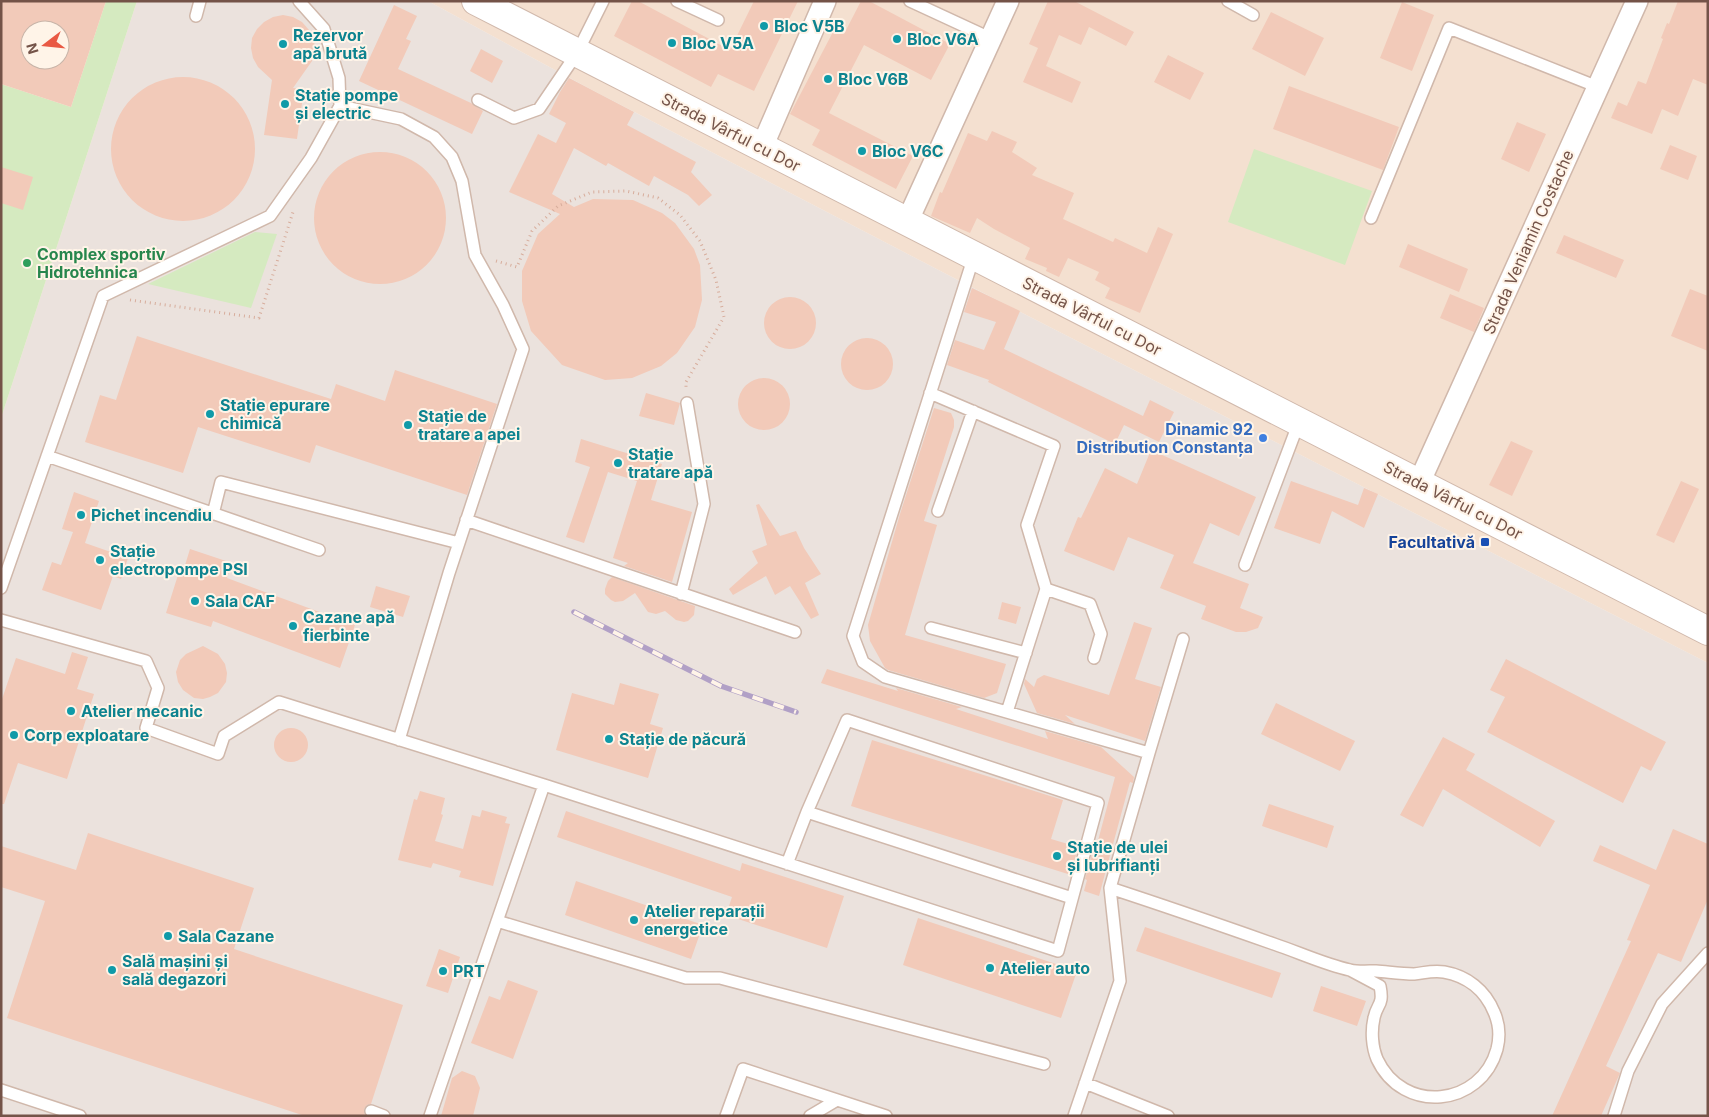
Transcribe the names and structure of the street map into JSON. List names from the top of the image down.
{
  "streets": {
    "street": ["Strada Vârful cu Dor", "Strada Veniamin Costache"]
  },
  "crossings": [
    ["Strada Vârful cu Dor", "Strada Veniamin Costache"]
  ],
  "places": {
    "other": [
      "Bloc V5B",
      "Bloc V6A",
      "Bloc V5A",
      "Rezervor apă brută",
      "Bloc V6B",
      "Stație pompe și electric",
      "Bloc V6C",
      "Complex sportiv Hidrotehnica",
      "Stație epurare chimică",
      "Stație de tratare a apei",
      "Dinamic 92 Distribution Constanța",
      "Stație tratare apă",
      "Pichet incendiu",
      "Stație electropompe PSI",
      "Sala CAF",
      "Cazane apă fierbinte",
      "Atelier mecanic",
      "Corp exploatare",
      "Stație de păcură",
      "Stație de ulei și lubrifianți",
      "Atelier reparații energetice",
      "Sala Cazane",
      "Atelier auto",
      "Sală mașini și sală degazori",
      "PRT"
    ],
    "transit": ["Facultativă"]
  },
  "north": "left"
}
